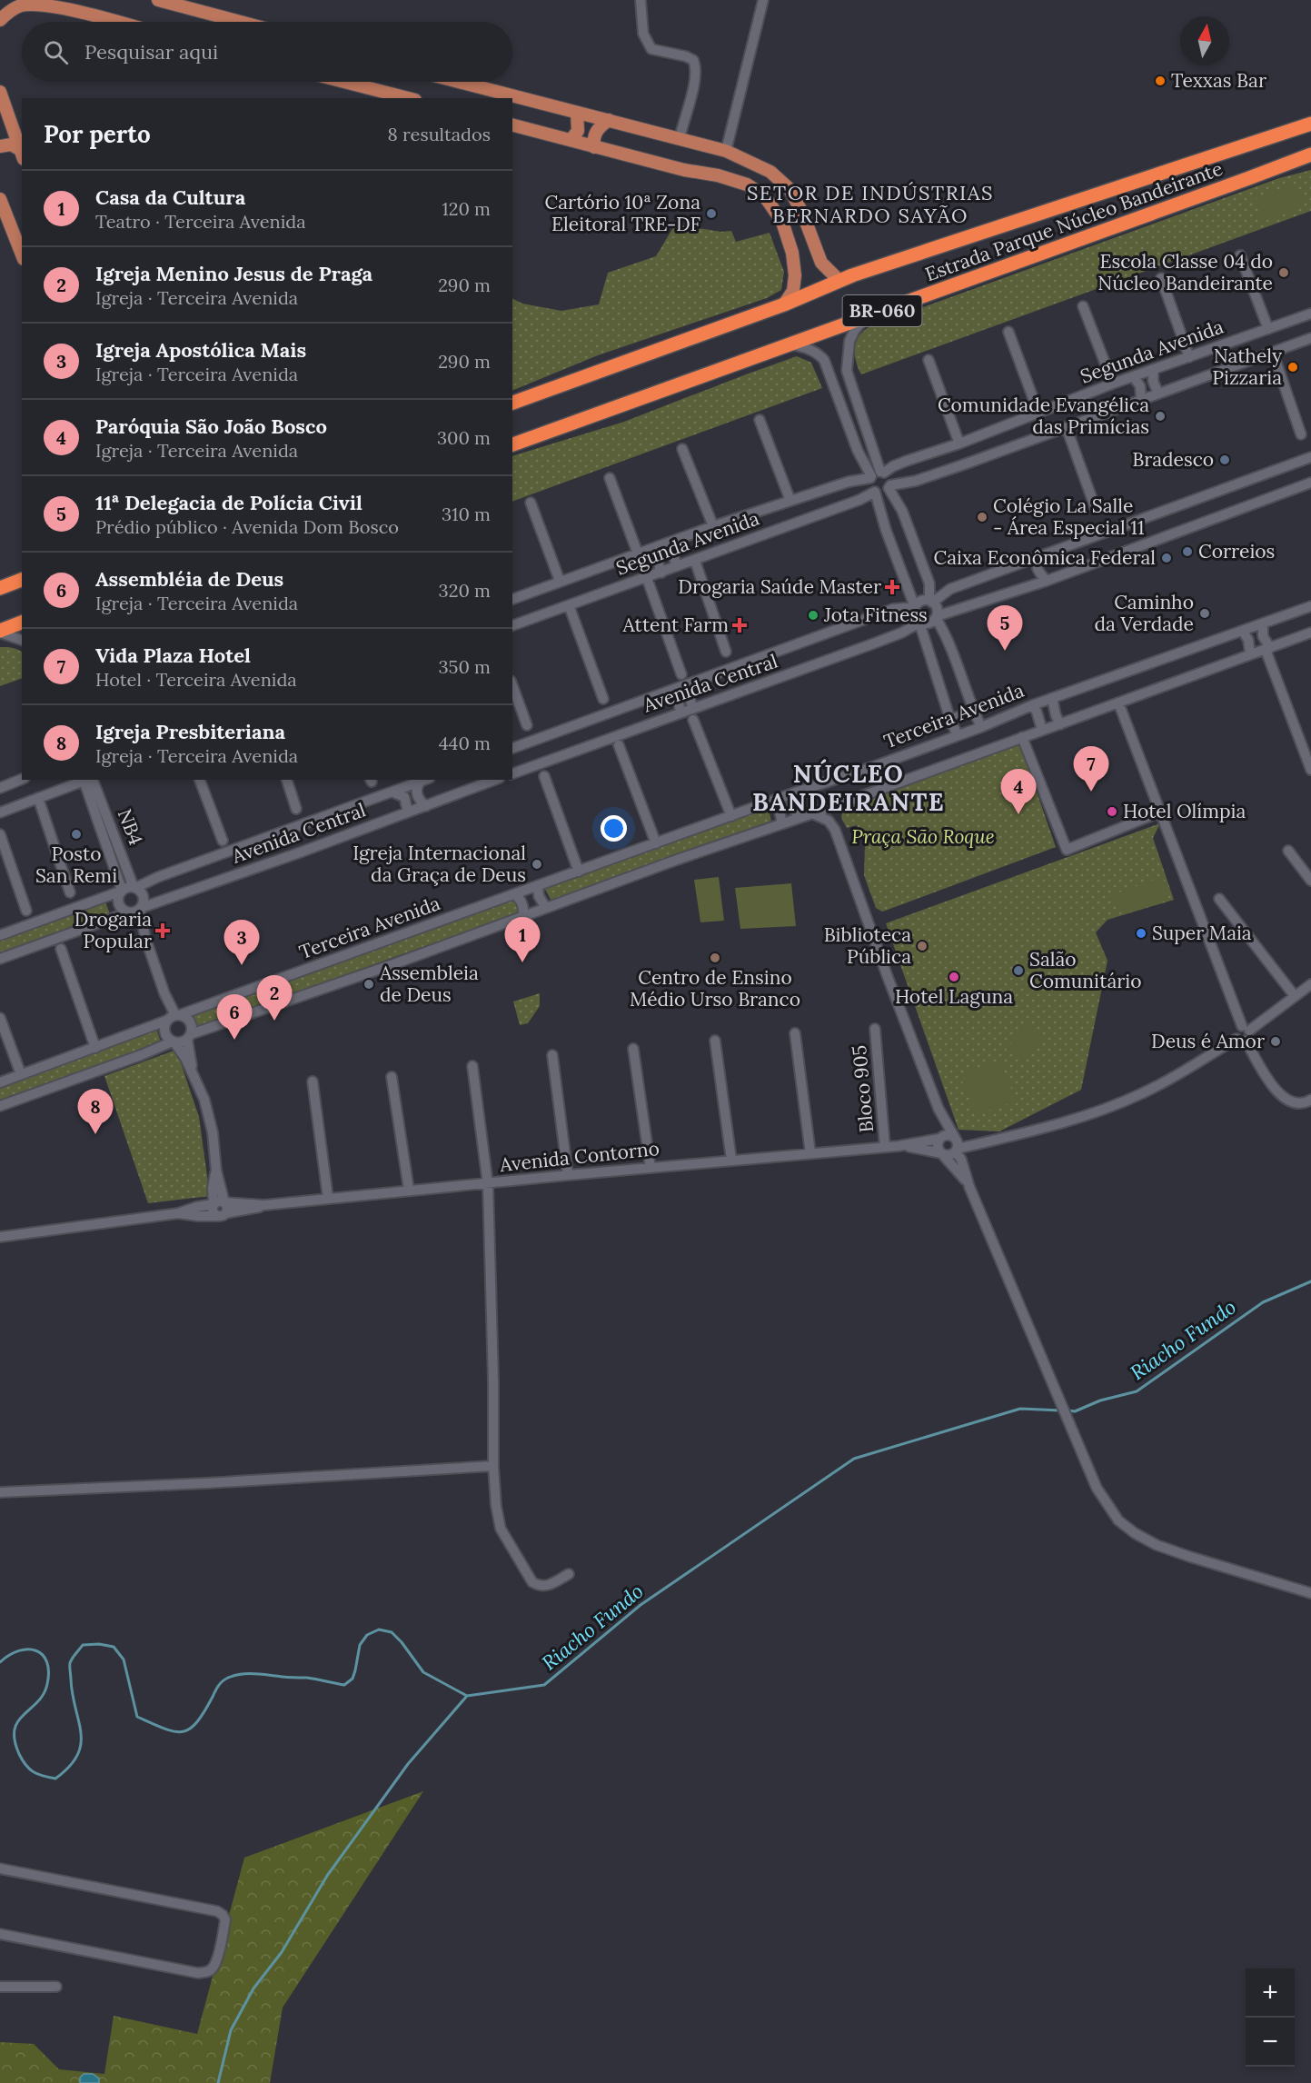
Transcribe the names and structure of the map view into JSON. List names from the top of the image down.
{
  "streets": {
    "highway": ["Estrada Parque Núcleo Bandeirante", "BR-060"],
    "street": [
      "Segunda Avenida",
      "Avenida Central",
      "Terceira Avenida",
      "NB4",
      "Bloco 905",
      "Avenida Contorno"
    ]
  },
  "crossings": [
    ["Avenida Central", "NB4"],
    ["Bloco 905", "Avenida Contorno"]
  ],
  "districts": ["SETOR DE INDÚSTRIAS BERNARDO SAYÃO", "NÚCLEO BANDEIRANTE"],
  "water": ["Riacho Fundo"],
  "parks": ["Praça São Roque"],
  "places": {
    "other": [
      "Texxas Bar",
      "Cartório 10ª Zona Eleitoral TRE-DF",
      "Escola Classe 04 do Núcleo Bandeirante",
      "Nathely Pizzaria",
      "Comunidade Evangélica das Primícias",
      "Bradesco",
      "Colégio La Salle - Área Especial 11",
      "Correios",
      "Caixa Econômica Federal",
      "Caminho da Verdade",
      "Jota Fitness",
      "Hotel Olímpia",
      "Posto San Remi",
      "Igreja Internacional da Graça de Deus",
      "Super Maia",
      "Biblioteca Pública",
      "Centro de Ensino Médio Urso Branco",
      "Salão Comunitário",
      "Hotel Laguna",
      "Assembleia de Deus",
      "Deus é Amor"
    ],
    "health": ["Drogaria Saúde Master", "Attent Farm", "Drogaria Popular"]
  },
  "north": "top",
  "page": {
    "search": "Pesquisar aqui",
    "heading": ["Por perto", "8 resultados"],
    "list": [
      {
        "mark": "1",
        "name": "Casa da Cultura",
        "note": "Teatro · Terceira Avenida",
        "value": "120 m"
      },
      {
        "mark": "2",
        "name": "Igreja Menino Jesus de Praga",
        "note": "Igreja · Terceira Avenida",
        "value": "290 m"
      },
      {
        "mark": "3",
        "name": "Igreja Apostólica Mais",
        "note": "Igreja · Terceira Avenida",
        "value": "290 m"
      },
      {
        "mark": "4",
        "name": "Paróquia São João Bosco",
        "note": "Igreja · Terceira Avenida",
        "value": "300 m"
      },
      {
        "mark": "5",
        "name": "11ª Delegacia de Polícia Civil",
        "note": "Prédio público · Avenida Dom Bosco",
        "value": "310 m"
      },
      {
        "mark": "6",
        "name": "Assembléia de Deus",
        "note": "Igreja · Terceira Avenida",
        "value": "320 m"
      },
      {
        "mark": "7",
        "name": "Vida Plaza Hotel",
        "note": "Hotel · Terceira Avenida",
        "value": "350 m"
      },
      {
        "mark": "8",
        "name": "Igreja Presbiteriana",
        "note": "Igreja · Terceira Avenida",
        "value": "440 m"
      }
    ],
    "pins": [
      "5",
      "7",
      "4",
      "1",
      "3",
      "2",
      "6",
      "8"
    ],
    "map_buttons": ["+", "−"]
  }
}
